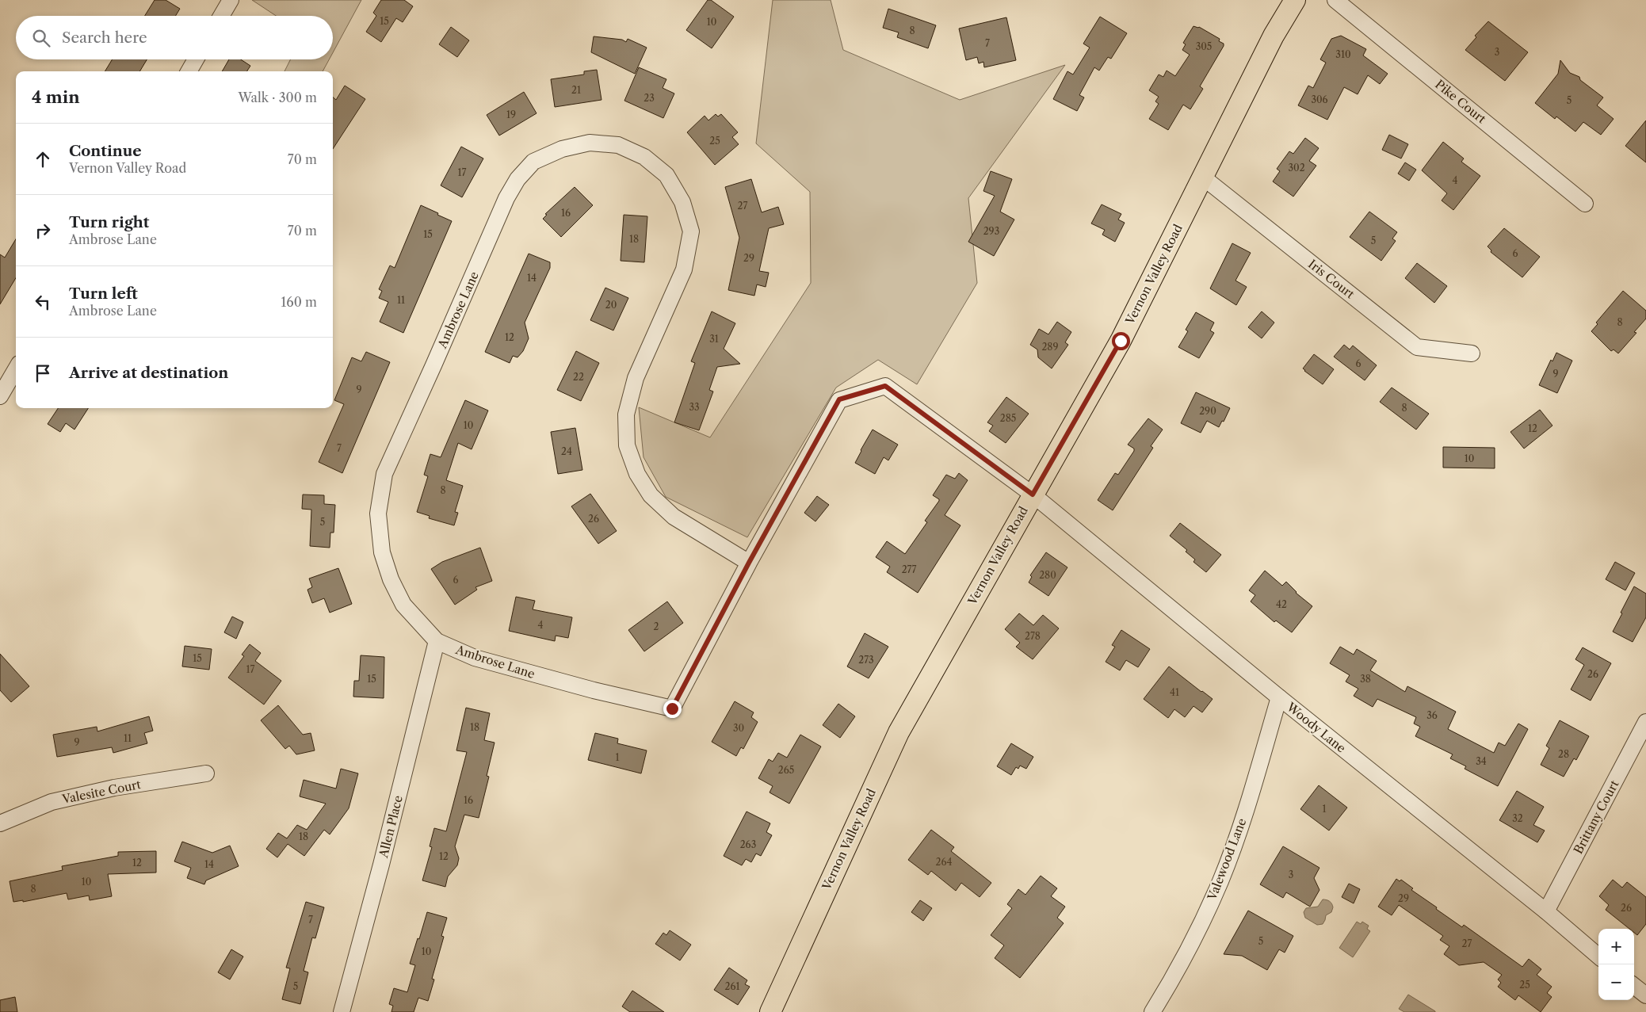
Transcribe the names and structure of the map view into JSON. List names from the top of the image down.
{
  "streets": {
    "main road": ["Vernon Valley Road"],
    "street": [
      "Pike Court",
      "Iris Court",
      "Ambrose Lane",
      "Woody Lane",
      "Valesite Court",
      "Brittany Court",
      "Allen Place",
      "Valewood Lane"
    ]
  },
  "crossings": [
    ["Vernon Valley Road", "Iris Court"],
    ["Vernon Valley Road", "Ambrose Lane"],
    ["Vernon Valley Road", "Woody Lane"],
    ["Ambrose Lane", "Woody Lane"],
    ["Ambrose Lane", "Allen Place"],
    ["Woody Lane", "Brittany Court"],
    ["Woody Lane", "Valewood Lane"]
  ],
  "house_numbers": [
    "15",
    "10",
    "8",
    "7",
    "305",
    "3",
    "310",
    "21",
    "23",
    "306",
    "5",
    "19",
    "25",
    "302",
    "17",
    "4",
    "27",
    "16",
    "293",
    "15",
    "18",
    "5",
    "6",
    "29",
    "14",
    "11",
    "20",
    "8",
    "12",
    "31",
    "289",
    "6",
    "9",
    "22",
    "9",
    "33",
    "8",
    "290",
    "285",
    "10",
    "12",
    "7",
    "24",
    "10",
    "8",
    "26",
    "5",
    "277",
    "280",
    "6",
    "42",
    "4",
    "2",
    "278",
    "15",
    "273",
    "17",
    "26",
    "15",
    "38",
    "41",
    "36",
    "18",
    "30",
    "11",
    "9",
    "28",
    "1",
    "34",
    "265",
    "16",
    "1",
    "32",
    "18",
    "263",
    "12",
    "264",
    "12",
    "14",
    "3",
    "10",
    "8",
    "29",
    "26",
    "7",
    "5",
    "27",
    "10",
    "25",
    "5",
    "261"
  ],
  "page": {
    "search": "Search here",
    "heading": ["4 min", "Walk · 300 m"],
    "list": [
      ["Continue", "Vernon Valley Road", "70 m"],
      ["Turn right", "Ambrose Lane", "70 m"],
      ["Turn left", "Ambrose Lane", "160 m"],
      "Arrive at destination"
    ],
    "map_buttons": ["+", "−"]
  }
}
